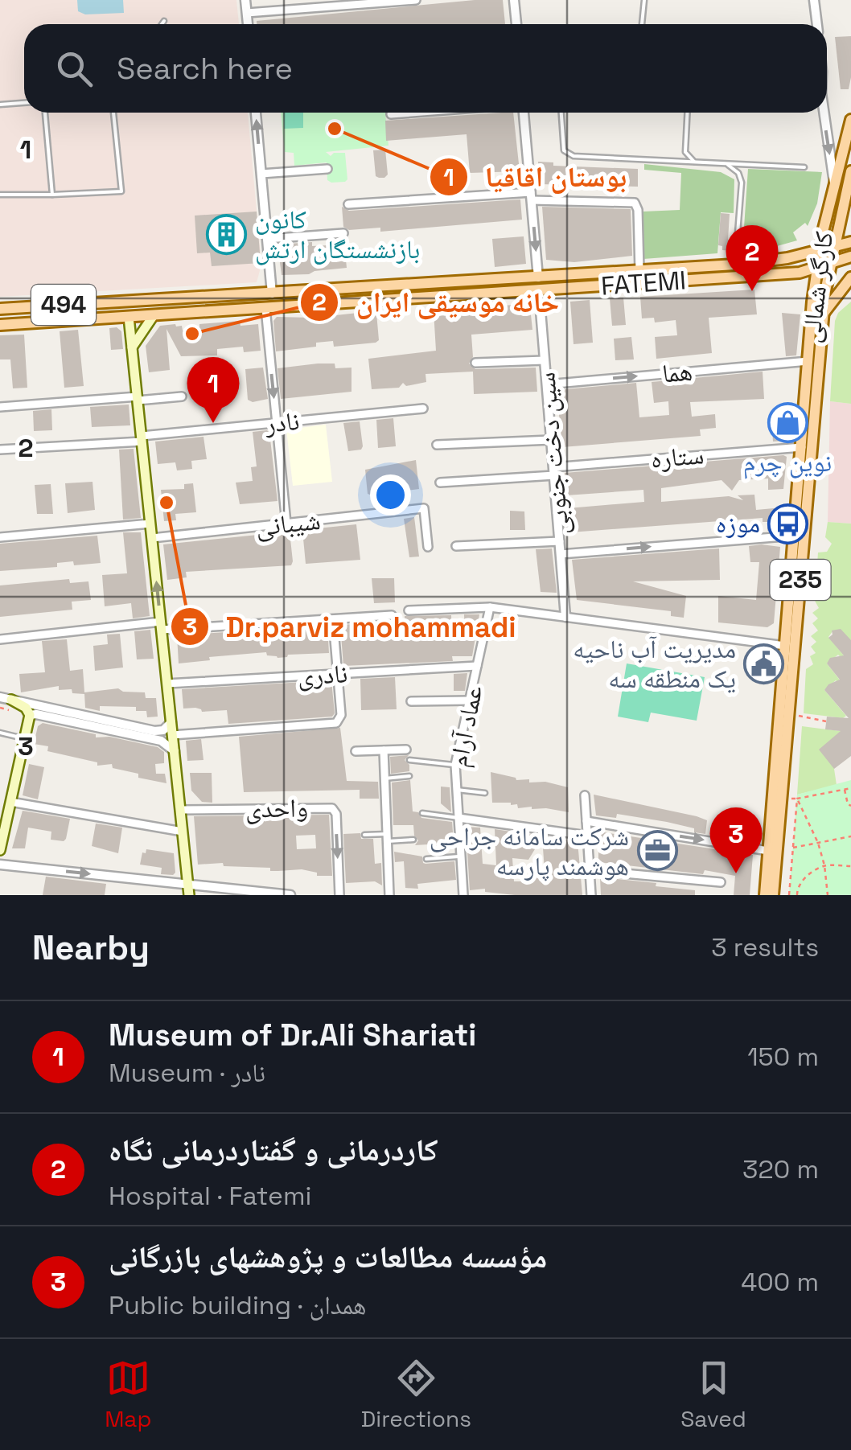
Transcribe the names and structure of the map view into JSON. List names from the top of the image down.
{
  "streets": {
    "main road": [
      "FATEMI",
      "کارگر شمالی",
      "494",
      "235"
    ],
    "street": [
      "هما",
      "نادر",
      "سین دخت جنوبی",
      "ستاره",
      "شیبانی",
      "نادری",
      "عماد آرام",
      "واحدی"
    ]
  },
  "crossings": [
    ["FATEMI", "کارگر شمالی"],
    ["FATEMI", "سین دخت جنوبی"],
    ["کارگر شمالی", "هما"],
    ["هما", "سین دخت جنوبی"],
    ["سین دخت جنوبی", "ستاره"],
    ["ستاره", "235"],
    ["نادری", "عماد آرام"]
  ],
  "one_way": ["هما"],
  "places": {
    "other": ["بوستان اقاقیا", "خانه موسیقی ایران", "Dr.parviz mohammadi"],
    "building": ["کانون بازنشستگان ارتش"],
    "shop": ["نوین چرم"],
    "bus stop": ["موزه"],
    "public building": ["مدیریت آب ناحیه یک منطقه سه"],
    "office": ["شرکت سامانه جراحی هوشمند پارسه"]
  },
  "page": {
    "search": "Search here",
    "pins": ["2", "1", "3"],
    "heading": ["Nearby", "3 results"],
    "list": [
      {
        "mark": "1",
        "name": "Museum of Dr.Ali Shariati",
        "note": "Museum · نادر",
        "value": "150 m"
      },
      {
        "mark": "2",
        "name": "کاردرمانی و گفتاردرمانی نگاه",
        "note": "Hospital · Fatemi",
        "value": "320 m"
      },
      {
        "mark": "3",
        "name": "مؤسسه مطالعات و پژوهشهای بازرگانی",
        "note": "Public building · همدان",
        "value": "400 m"
      }
    ],
    "nav": ["Map", "Directions", "Saved"]
  },
  "grid": {
    "rows": ["1", "2", "3"]
  }
}
